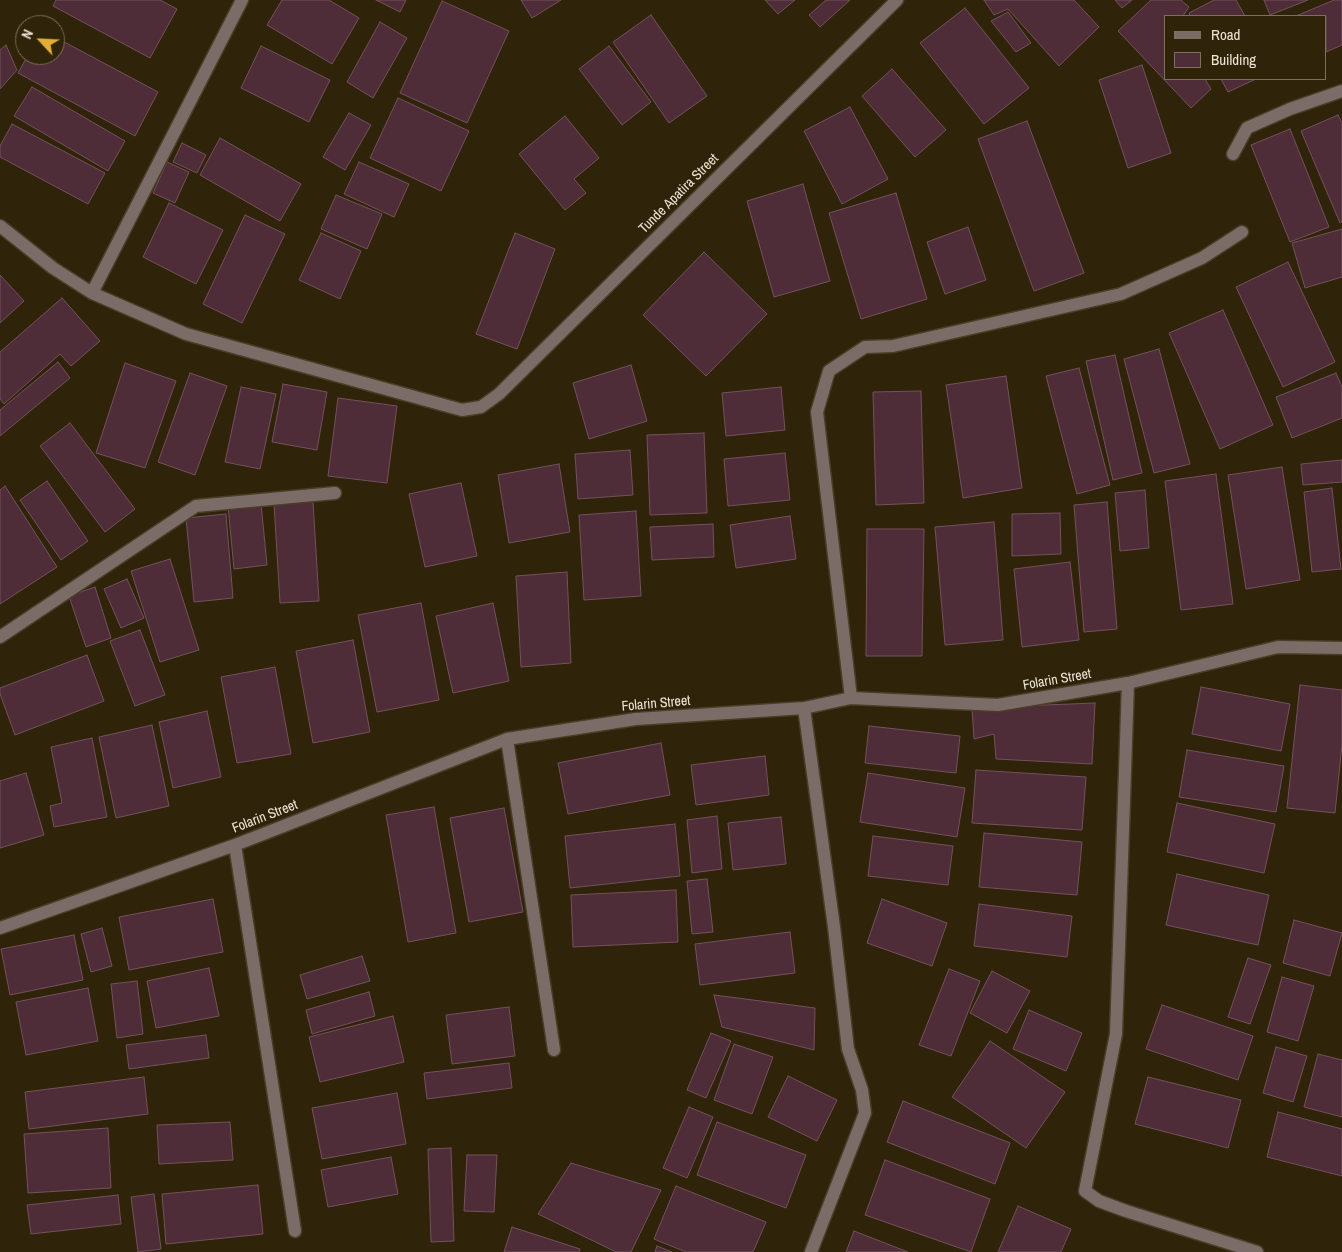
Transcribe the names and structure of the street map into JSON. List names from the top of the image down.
{
  "streets": {
    "street": ["Tunde Apatira Street", "Folarin Street"]
  },
  "legend": ["Road", "Building"],
  "north": "top left"
}
